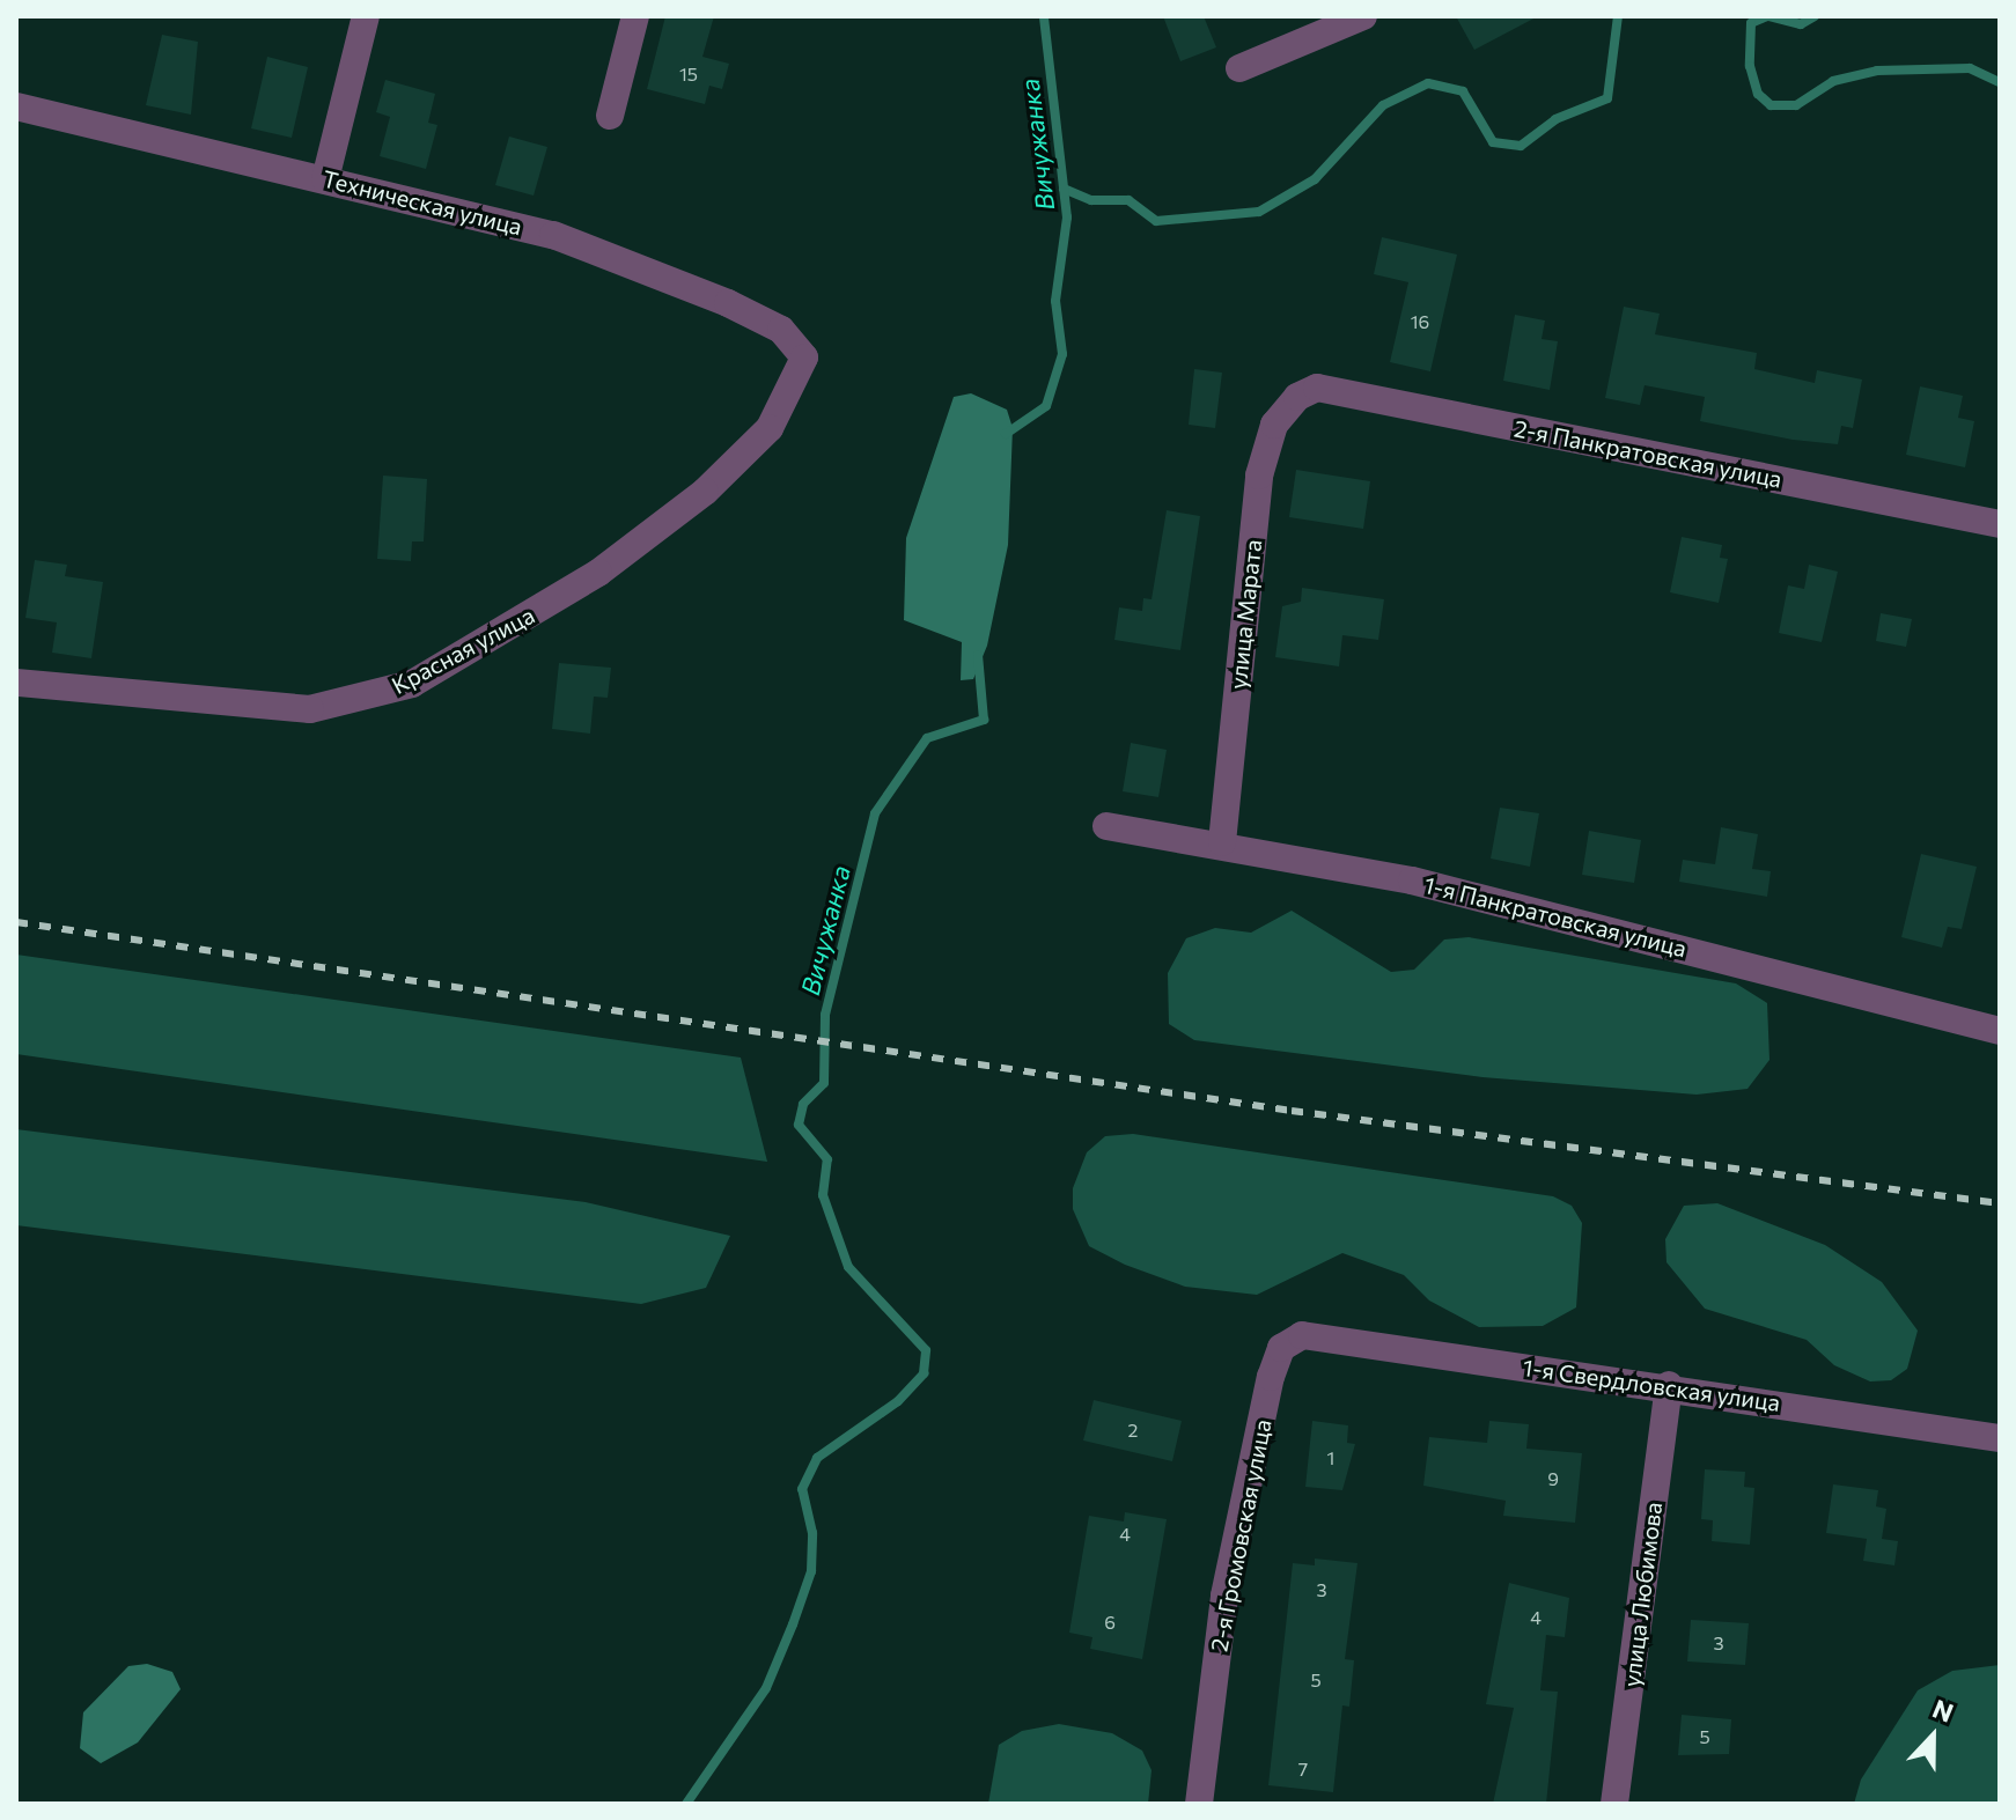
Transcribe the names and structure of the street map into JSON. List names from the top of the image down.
{
  "streets": {
    "street": [
      "Техническая улица",
      "2-я Панкратовская улица",
      "улица Марата",
      "Красная улица",
      "1-я Панкратовская улица",
      "1-я Свердловская улица",
      "2-я Громовская улица",
      "улица Любимова"
    ]
  },
  "crossings": [
    ["Техническая улица", "Красная улица"],
    ["2-я Панкратовская улица", "улица Марата"],
    ["улица Марата", "1-я Панкратовская улица"],
    ["1-я Свердловская улица", "2-я Громовская улица"],
    ["1-я Свердловская улица", "улица Любимова"]
  ],
  "water": ["Вичужанка"],
  "house_numbers": [
    "15",
    "16",
    "2",
    "1",
    "9",
    "4",
    "3",
    "4",
    "6",
    "3",
    "5",
    "5",
    "7"
  ],
  "north": "top"
}
